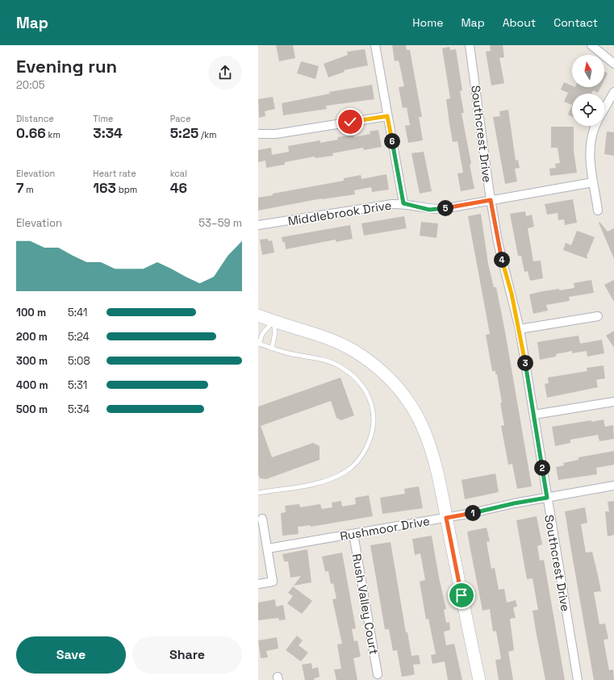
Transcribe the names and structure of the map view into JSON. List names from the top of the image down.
{
  "streets": {
    "street": [
      "Southcrest Drive",
      "Middlebrook Drive",
      "Rushmoor Drive",
      "Rush Valley Court"
    ]
  },
  "crossings": [
    ["Southcrest Drive", "Middlebrook Drive"],
    ["Southcrest Drive", "Rushmoor Drive"],
    ["Rushmoor Drive", "Rush Valley Court"]
  ],
  "north": "top",
  "page": {
    "header": "Map",
    "nav": [
      "Home",
      "Map",
      "About",
      "Contact"
    ],
    "heading": ["Evening run", "20:05"],
    "stats": [
      ["Distance", "0.66 km"],
      ["Time", "3:34"],
      ["Pace", "5:25 /km"],
      ["Elevation", "7 m"],
      ["Heart rate", "163 bpm"],
      ["kcal", "46"]
    ],
    "pins": [
      "6",
      "5",
      "4",
      "3",
      "2",
      "1"
    ],
    "chart": ["Elevation", "53–59 m"],
    "list": [
      {
        "name": "100 m",
        "note": "5:41"
      },
      {
        "name": "200 m",
        "note": "5:24"
      },
      {
        "name": "300 m",
        "note": "5:08"
      },
      {
        "name": "400 m",
        "note": "5:31"
      },
      {
        "name": "500 m",
        "note": "5:34"
      }
    ],
    "buttons": ["Save", "Share"]
  }
}
